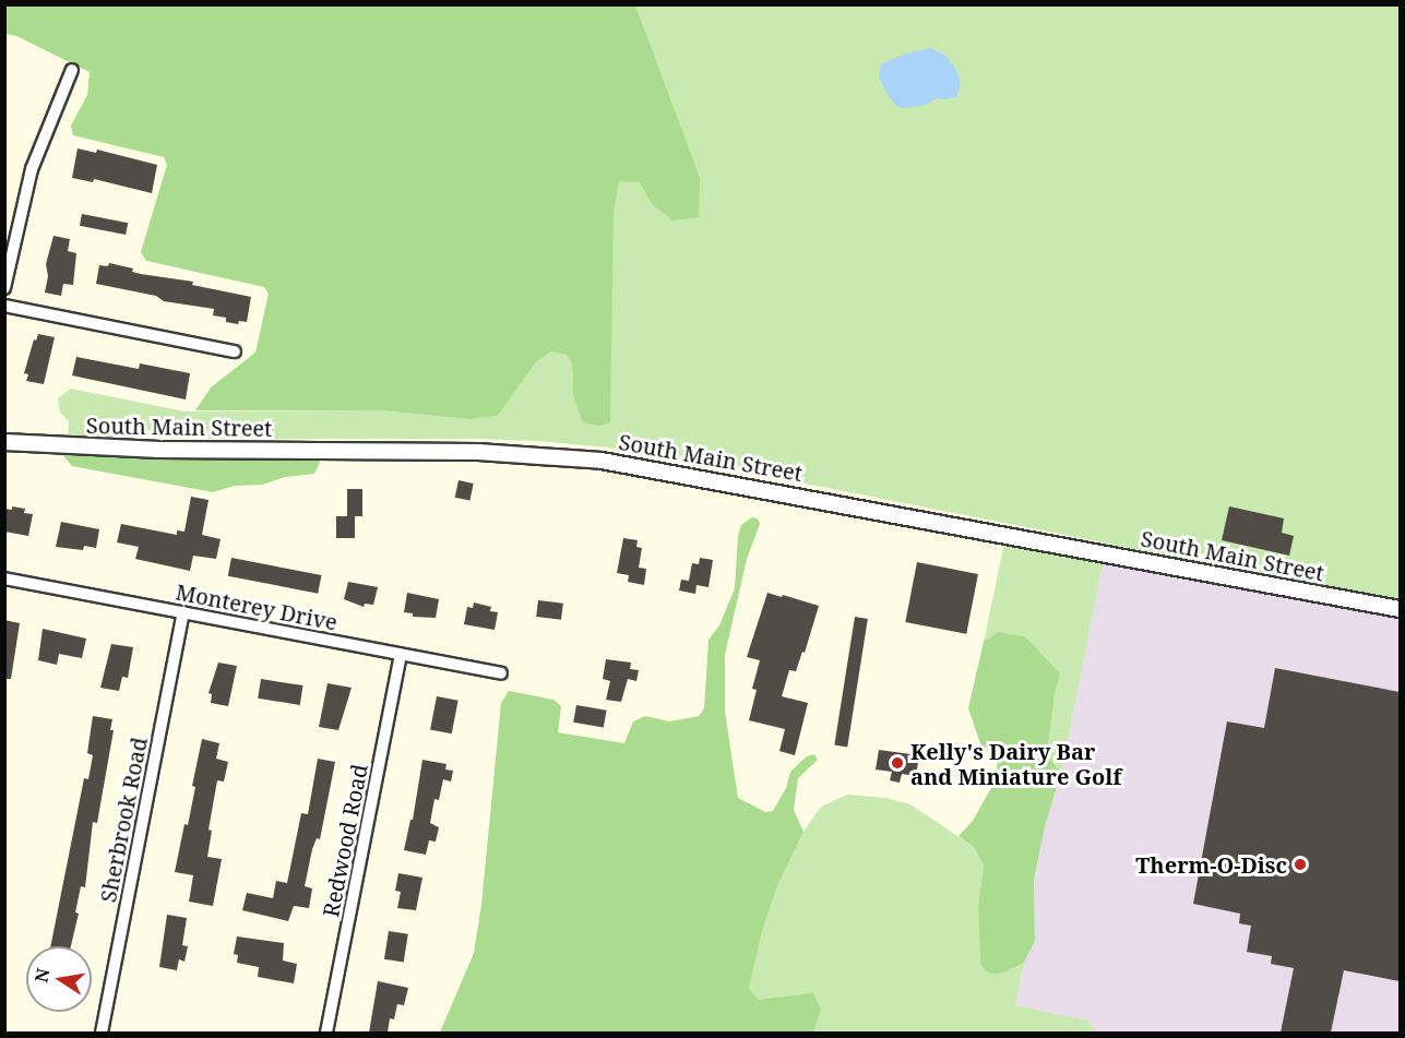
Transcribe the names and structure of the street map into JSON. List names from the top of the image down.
{
  "streets": {
    "street": [
      "South Main Street",
      "Monterey Drive",
      "Sherbrook Road",
      "Redwood Road"
    ]
  },
  "crossings": [
    ["Monterey Drive", "Sherbrook Road"],
    ["Monterey Drive", "Redwood Road"]
  ],
  "places": ["Kelly's Dairy Bar and Miniature Golf", "Therm-O-Disc"],
  "north": "left"
}
